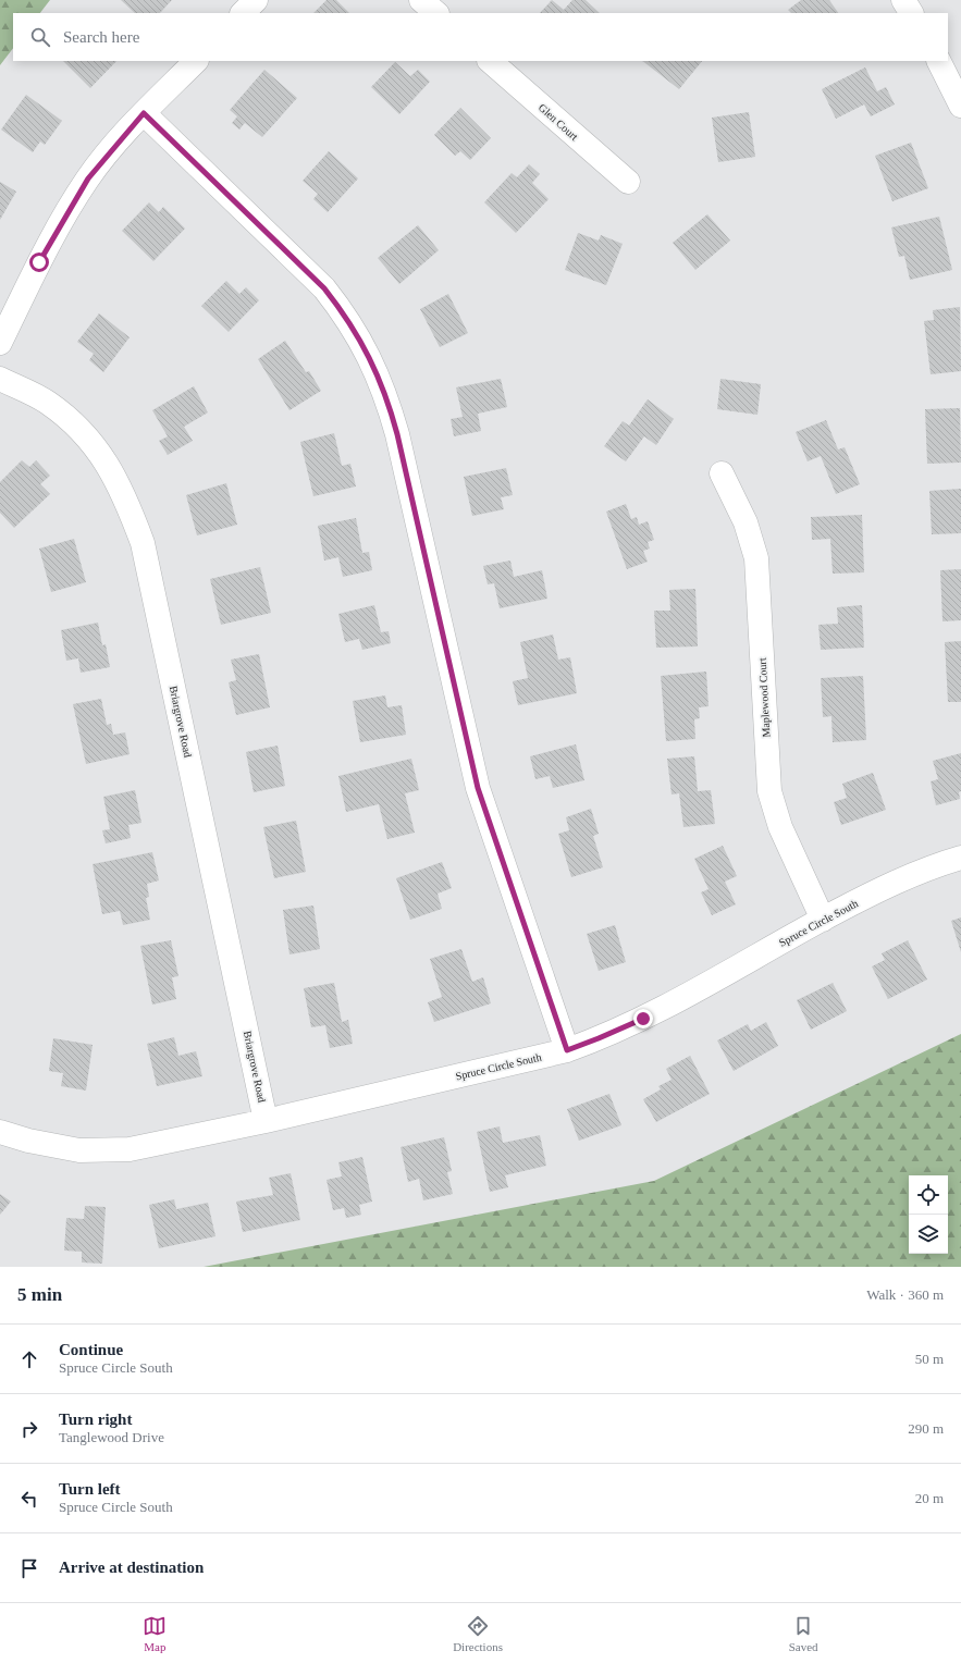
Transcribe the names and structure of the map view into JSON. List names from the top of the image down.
{
  "streets": {
    "street": [
      "Glen Court",
      "Maplewood Court",
      "Briargrove Road",
      "Spruce Circle South"
    ]
  },
  "crossings": [
    ["Maplewood Court", "Spruce Circle South"],
    ["Briargrove Road", "Spruce Circle South"]
  ],
  "page": {
    "search": "Search here",
    "heading": ["5 min", "Walk · 360 m"],
    "list": [
      ["Continue", "Spruce Circle South", "50 m"],
      ["Turn right", "Tanglewood Drive", "290 m"],
      ["Turn left", "Spruce Circle South", "20 m"],
      "Arrive at destination"
    ],
    "nav": ["Map", "Directions", "Saved"]
  }
}
